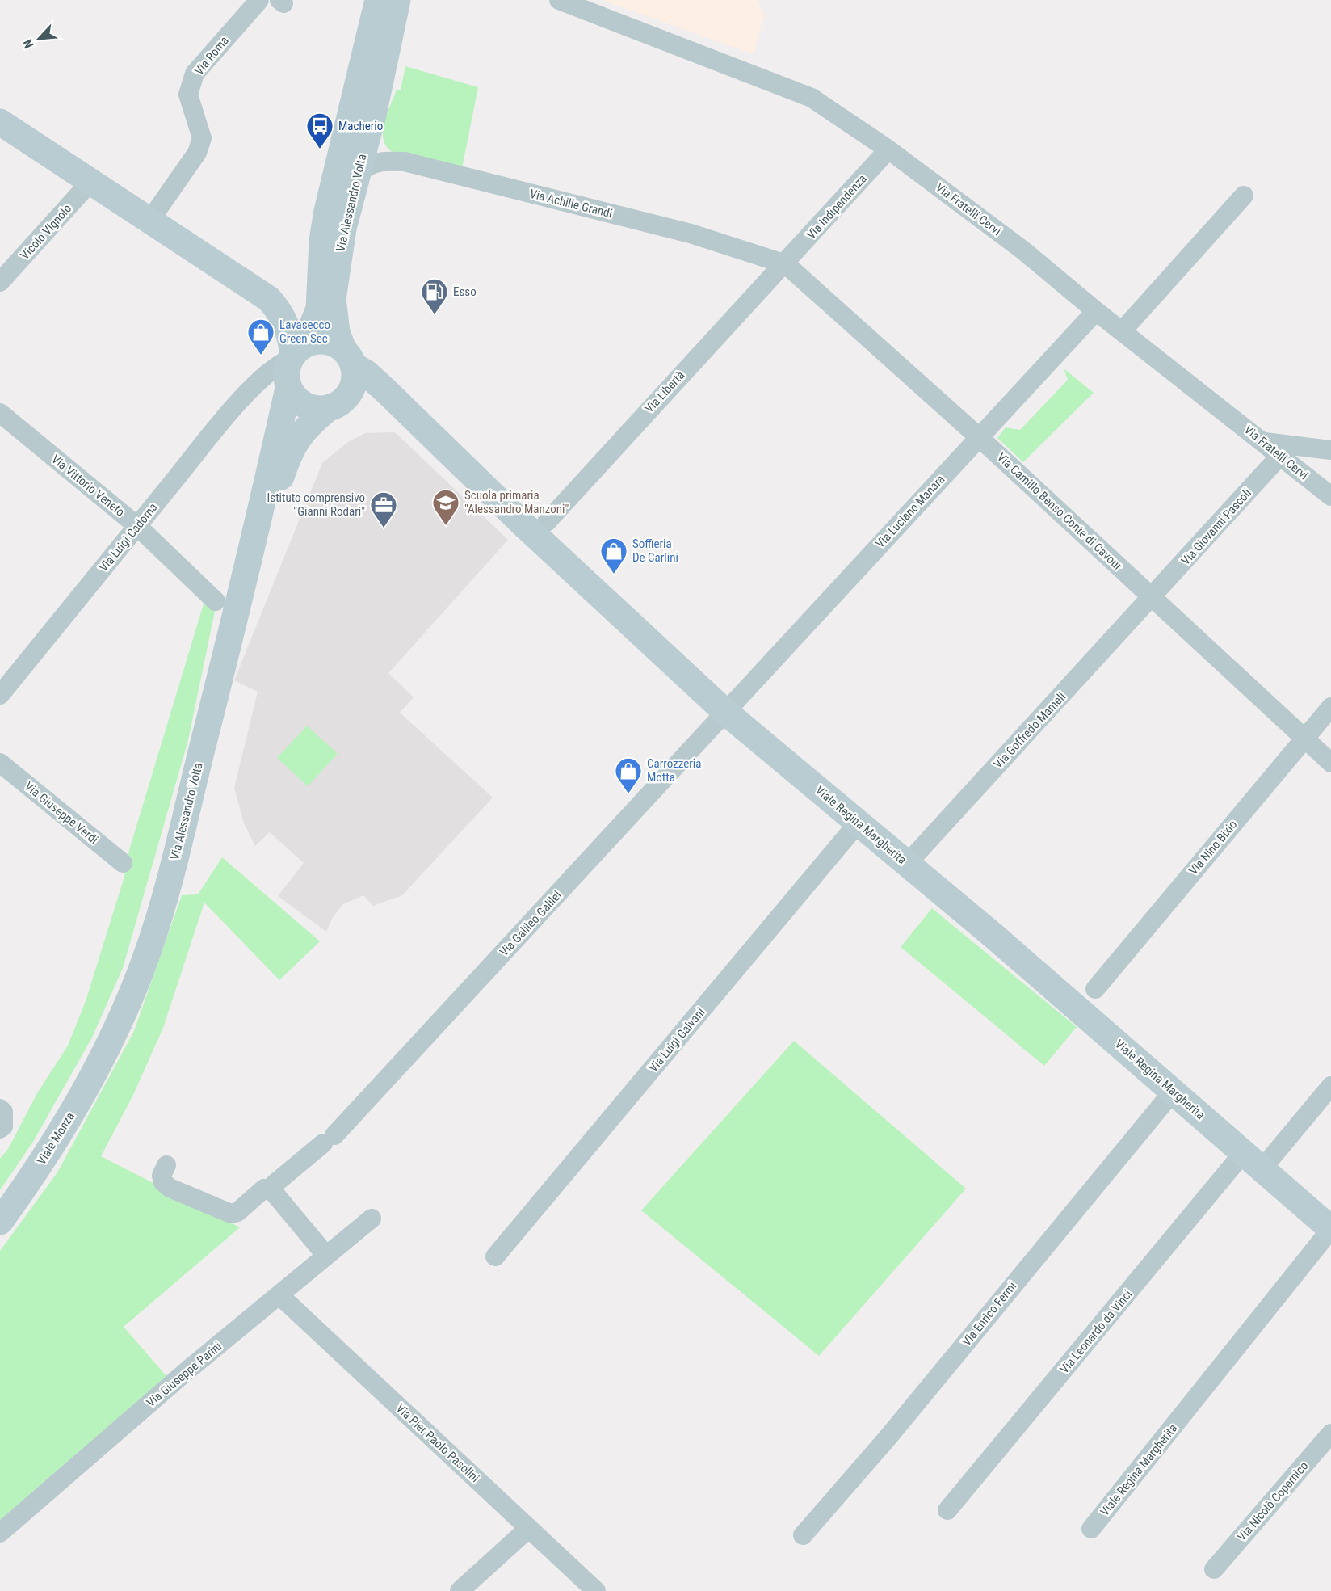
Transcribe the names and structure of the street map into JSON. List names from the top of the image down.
{
  "streets": {
    "main road": ["Via Alessandro Volta", "Viale Regina Margherita", "Viale Monza"],
    "street": [
      "Via Roma",
      "Via Achille Grandi",
      "Via Indipendenza",
      "Via Fratelli Cervi",
      "Vicolo Vignolo",
      "Via Libertà",
      "Via Vittorio Veneto",
      "Via Luciano Manara",
      "Via Camillo Benso Conte di Cavour",
      "Via Giovanni Pascoli",
      "Via Luigi Cadorna",
      "Via Goffredo Mameli",
      "Via Giuseppe Verdi",
      "Via Nino Bixio",
      "Via Galileo Galilei",
      "Via Luigi Galvani",
      "Via Enrico Fermi",
      "Via Leonardo da Vinci",
      "Via Giuseppe Parini",
      "Via Pier Paolo Pasolini",
      "Via Nicolò Copernico"
    ]
  },
  "crossings": [
    ["Via Alessandro Volta", "Via Achille Grandi"],
    ["Via Alessandro Volta", "Via Luigi Cadorna"],
    ["Via Alessandro Volta", "Viale Regina Margherita"],
    ["Via Alessandro Volta", "Viale Monza"],
    ["Via Achille Grandi", "Via Indipendenza"],
    ["Via Achille Grandi", "Via Libertà"],
    ["Via Achille Grandi", "Via Camillo Benso Conte di Cavour"],
    ["Via Indipendenza", "Via Fratelli Cervi"],
    ["Via Indipendenza", "Via Libertà"],
    ["Via Indipendenza", "Via Camillo Benso Conte di Cavour"],
    ["Via Fratelli Cervi", "Via Luciano Manara"],
    ["Via Fratelli Cervi", "Via Giovanni Pascoli"],
    ["Via Libertà", "Via Camillo Benso Conte di Cavour"],
    ["Via Vittorio Veneto", "Via Luigi Cadorna"],
    ["Via Luciano Manara", "Via Camillo Benso Conte di Cavour"],
    ["Via Luciano Manara", "Viale Regina Margherita"],
    ["Via Luciano Manara", "Via Galileo Galilei"],
    ["Via Camillo Benso Conte di Cavour", "Via Giovanni Pascoli"],
    ["Via Camillo Benso Conte di Cavour", "Via Goffredo Mameli"],
    ["Via Camillo Benso Conte di Cavour", "Via Nino Bixio"],
    ["Via Giovanni Pascoli", "Via Goffredo Mameli"],
    ["Via Luigi Cadorna", "Viale Regina Margherita"],
    ["Via Goffredo Mameli", "Viale Regina Margherita"],
    ["Viale Regina Margherita", "Via Galileo Galilei"],
    ["Viale Regina Margherita", "Via Luigi Galvani"],
    ["Viale Regina Margherita", "Via Enrico Fermi"],
    ["Viale Regina Margherita", "Via Leonardo da Vinci"],
    ["Via Giuseppe Parini", "Via Pier Paolo Pasolini"]
  ],
  "places": {
    "bus stop": ["Macherio"],
    "fuel station": ["Esso"],
    "shop": ["Lavasecco Green Sec", "Soffieria De Carlini", "Carrozzeria Motta"],
    "school or university": ["Scuola primaria \"Alessandro Manzoni\""],
    "office": ["Istituto comprensivo \"Gianni Rodari\""]
  },
  "north": "bottom left"
}
